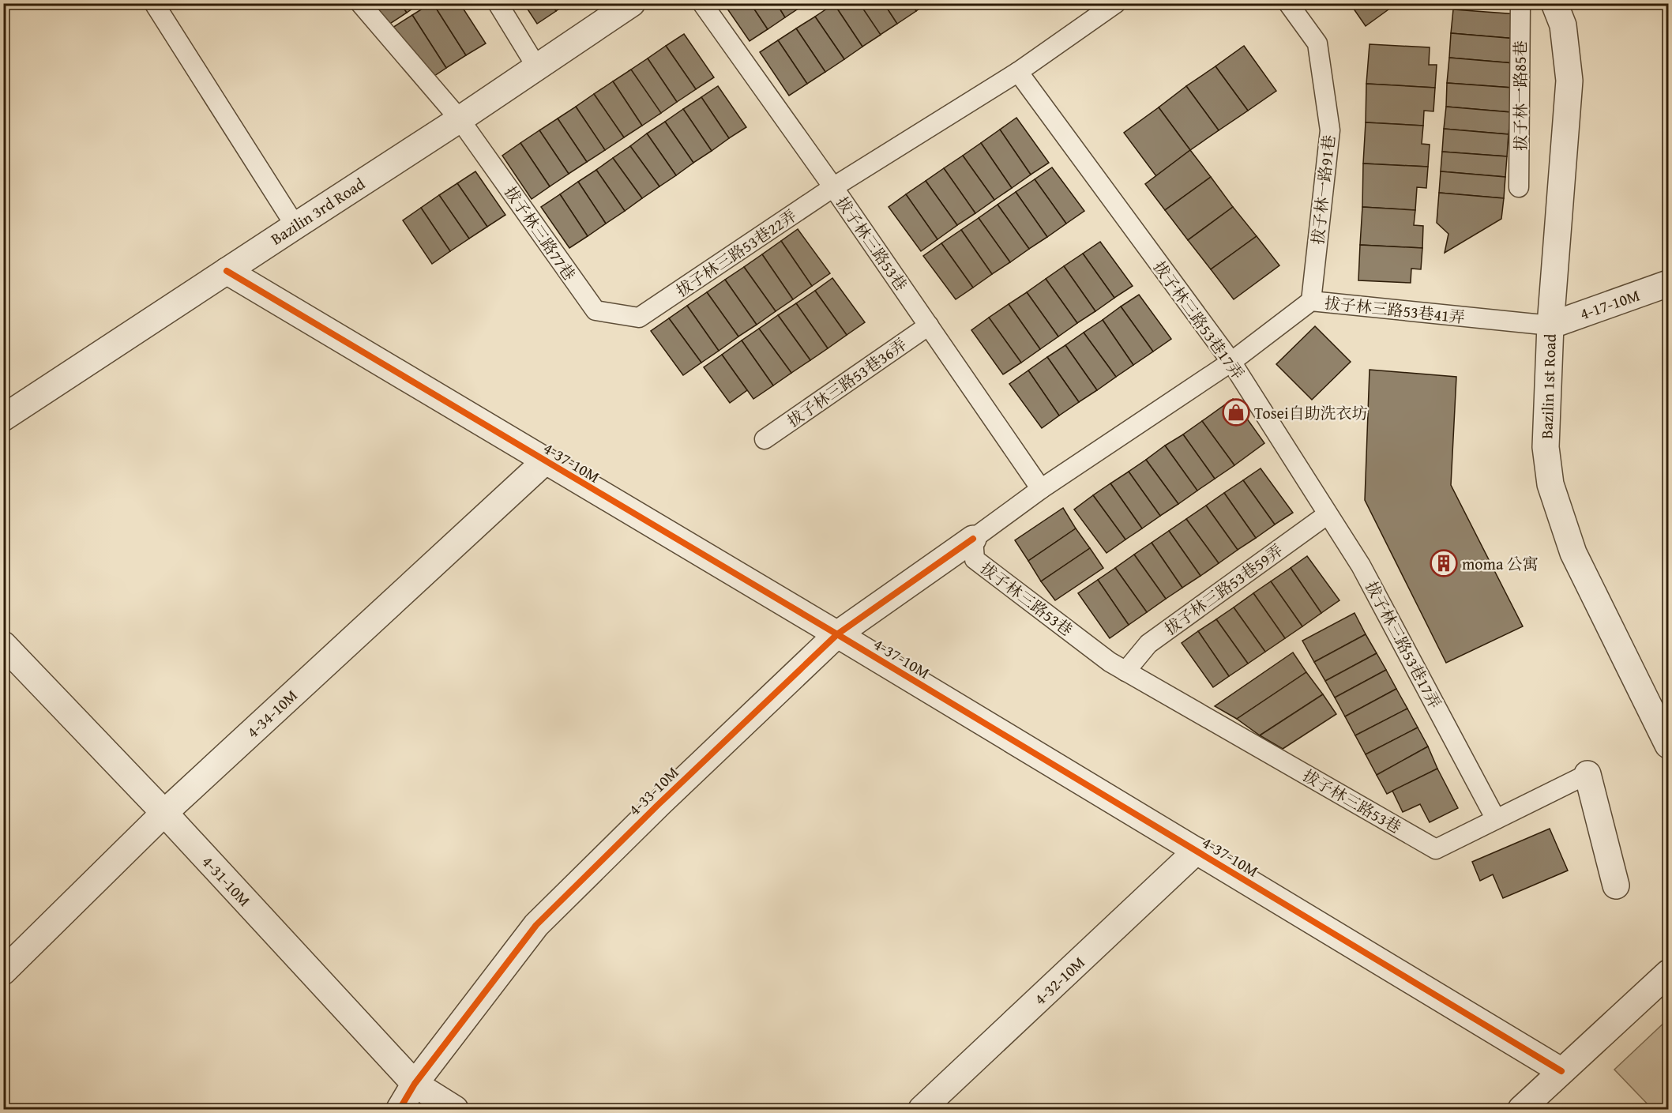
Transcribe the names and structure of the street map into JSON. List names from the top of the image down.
{
  "streets": {
    "street": [
      "Bazilin 3rd Road",
      "4-17-10M",
      "Bazilin 1st Road",
      "4-37-10M",
      "4-34-10M",
      "4-33-10M",
      "4-31-10M",
      "4-32-10M"
    ],
    "lane": [
      "拔子林一路85巷",
      "拔子林一路91巷",
      "拔子林三路77巷",
      "拔子林三路53巷",
      "拔子林三路53巷22弄",
      "拔子林三路53巷41弄",
      "拔子林三路53巷17弄",
      "拔子林三路53巷36弄",
      "拔子林三路53巷59弄"
    ]
  },
  "crossings": [
    ["拔子林一路91巷", "拔子林三路53巷41弄"],
    ["Bazilin 3rd Road", "拔子林三路77巷"],
    ["Bazilin 3rd Road", "4-37-10M"],
    ["拔子林三路77巷", "拔子林三路53巷22弄"],
    ["拔子林三路53巷", "拔子林三路53巷22弄"],
    ["拔子林三路53巷", "拔子林三路53巷41弄"],
    ["拔子林三路53巷", "拔子林三路53巷17弄"],
    ["拔子林三路53巷", "拔子林三路53巷36弄"],
    ["拔子林三路53巷", "拔子林三路53巷59弄"],
    ["拔子林三路53巷", "4-33-10M"],
    ["4-17-10M", "拔子林三路53巷41弄"],
    ["4-17-10M", "Bazilin 1st Road"],
    ["拔子林三路53巷41弄", "拔子林三路53巷17弄"],
    ["拔子林三路53巷41弄", "Bazilin 1st Road"],
    ["拔子林三路53巷17弄", "拔子林三路53巷59弄"],
    ["4-37-10M", "4-34-10M"],
    ["4-37-10M", "4-33-10M"],
    ["4-37-10M", "4-32-10M"],
    ["4-34-10M", "4-31-10M"],
    ["4-33-10M", "4-31-10M"]
  ],
  "places": {
    "shop": ["Tosei自助洗衣坊"],
    "building": ["moma 公寓"]
  }
}
